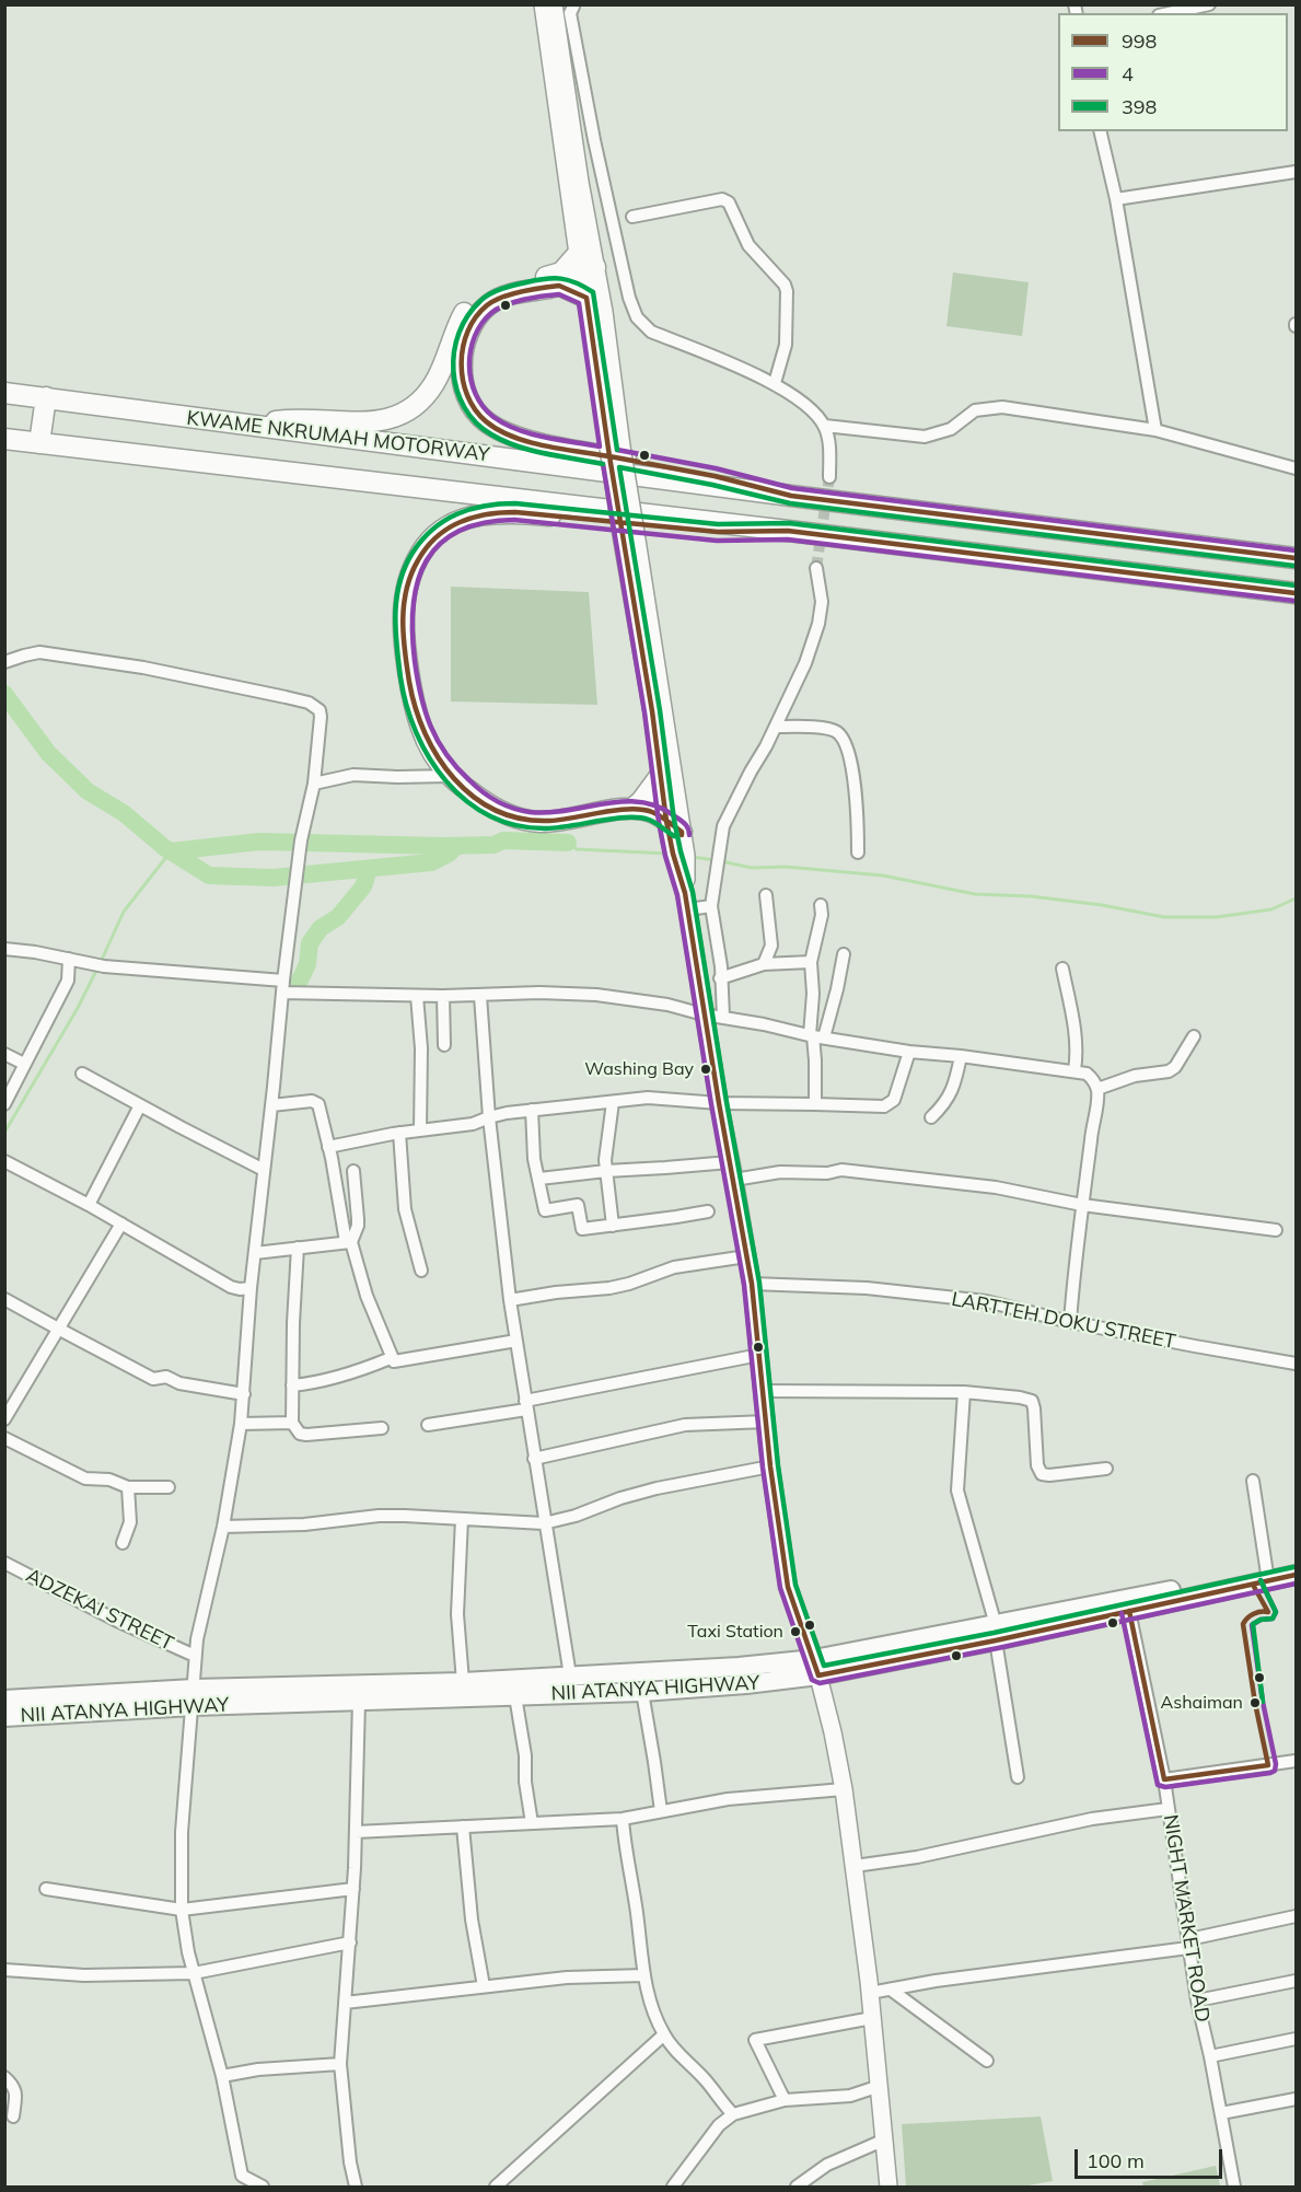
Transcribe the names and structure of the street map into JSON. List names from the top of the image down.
{
  "streets": {
    "highway": ["KWAME NKRUMAH MOTORWAY"],
    "main road": ["NII ATANYA HIGHWAY"],
    "street": ["LARTTEH DOKU STREET", "ADZEKAI STREET", "NIGHT MARKET ROAD"]
  },
  "crossings": [
    ["NII ATANYA HIGHWAY", "NIGHT MARKET ROAD"]
  ],
  "places": ["Washing Bay", "Taxi Station", "Ashaiman"],
  "lines": ["transit line 398", "transit line 998", "transit line 4"],
  "legend": ["998", "4", "398"],
  "scale_bar": "100 m"
}
